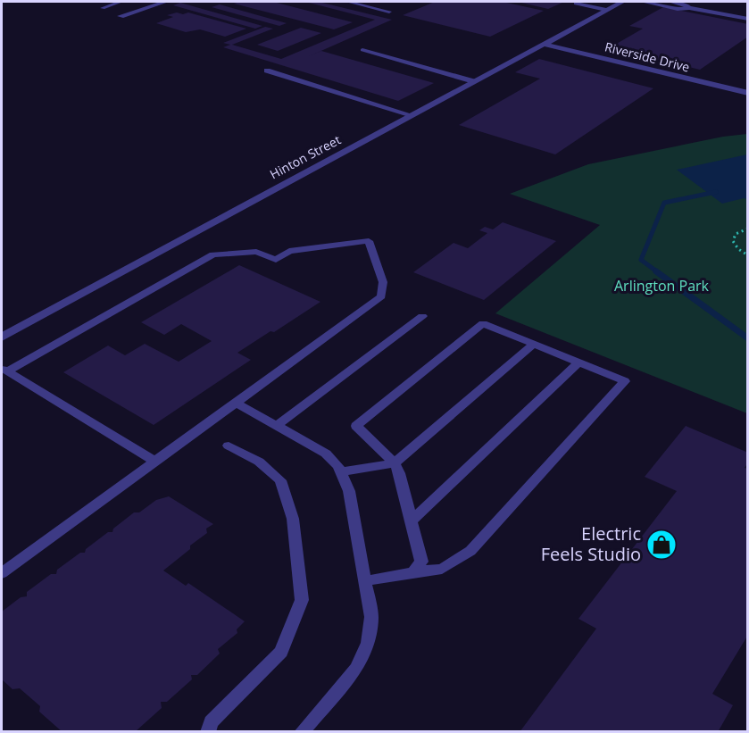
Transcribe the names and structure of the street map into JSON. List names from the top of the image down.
{
  "streets": {
    "street": ["Riverside Drive", "Hinton Street"]
  },
  "crossings": [
    ["Riverside Drive", "Hinton Street"]
  ],
  "parks": ["Arlington Park"],
  "places": {
    "shop": ["Electric Feels Studio"]
  }
}
